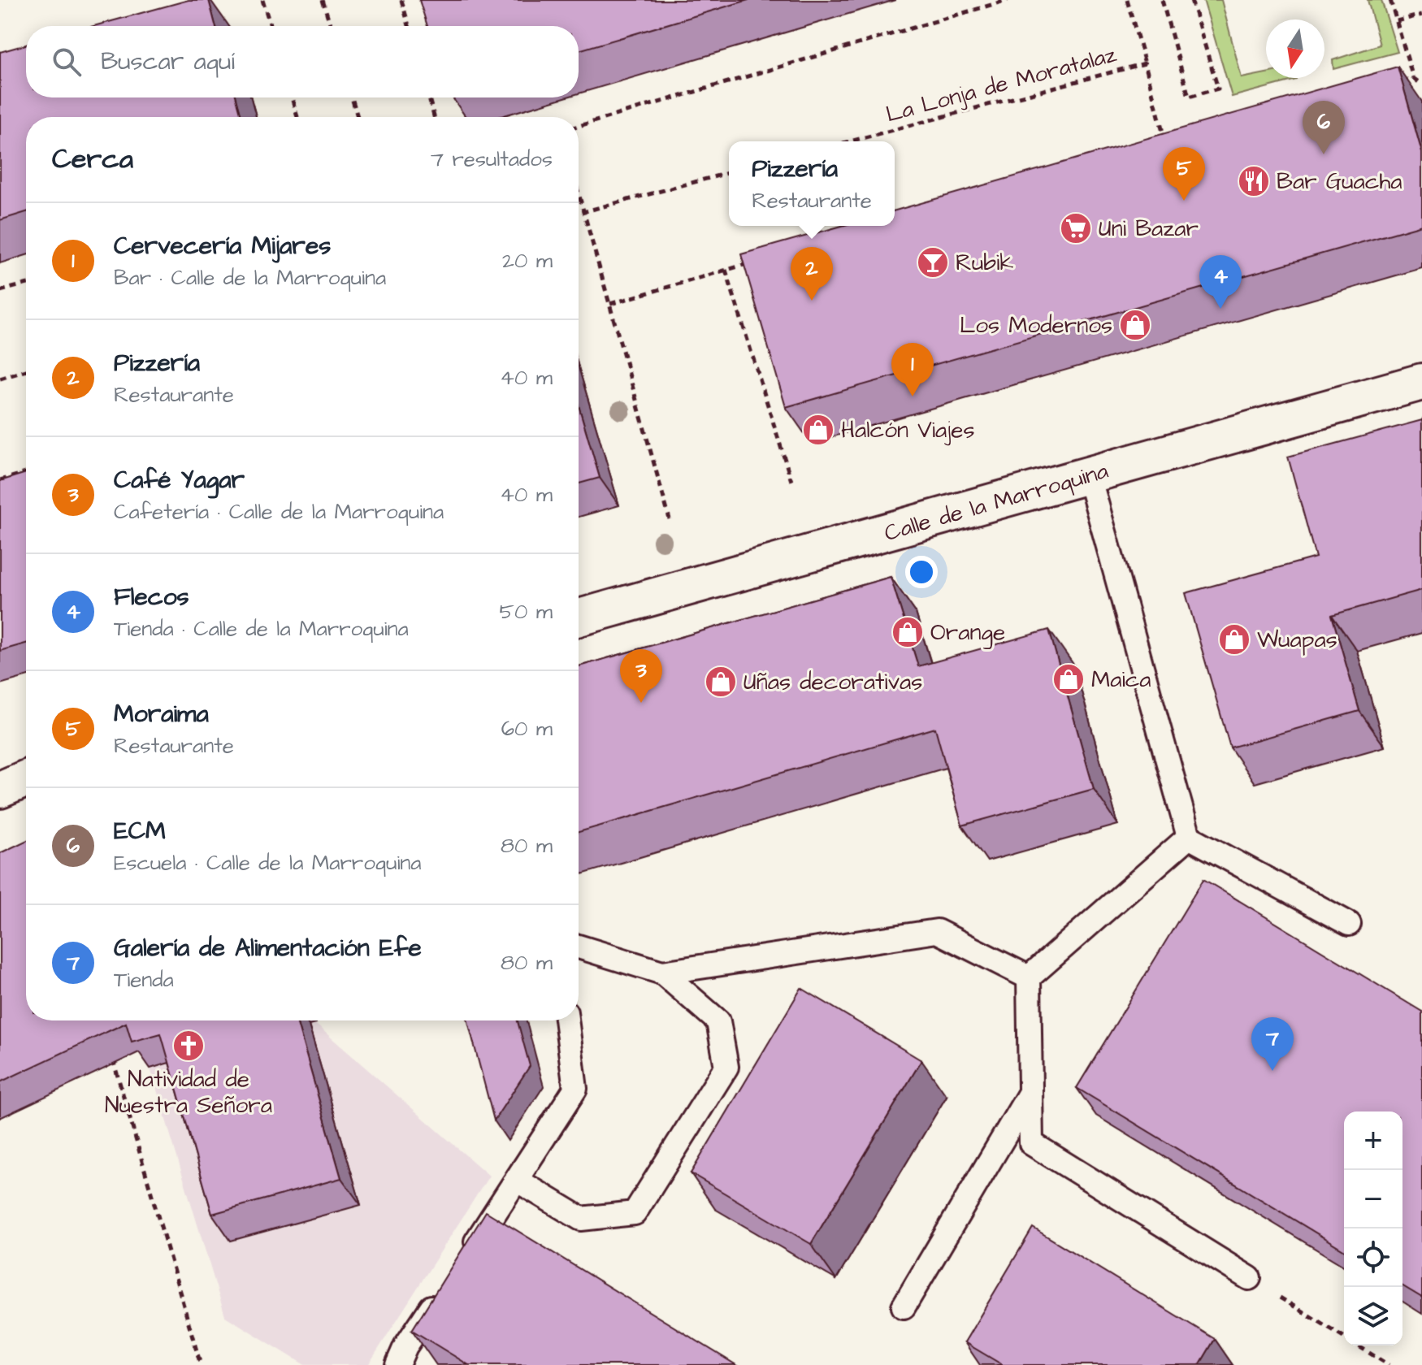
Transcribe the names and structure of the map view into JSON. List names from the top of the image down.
{
  "streets": {
    "street": ["Calle de la Marroquina"],
    "path": ["La Lonja de Moratalaz"]
  },
  "places": {
    "restaurant": ["Bar Guacha"],
    "supermarket": ["Uni Bazar"],
    "bar": ["Rubik"],
    "shop": [
      "Los Modernos",
      "Halcón Viajes",
      "Orange",
      "Wuapas",
      "Maica",
      "Uñas decorativas"
    ],
    "church": ["Natividad de Nuestra Señora"]
  },
  "north": "bottom",
  "page": {
    "search": "Buscar aquí",
    "pins": [
      "6",
      "5",
      "2",
      "4",
      "1",
      "3",
      "7"
    ],
    "heading": ["Cerca", "7 resultados"],
    "popup": ["Pizzería", "Restaurante"],
    "list": [
      {
        "mark": "1",
        "name": "Cervecería Mijares",
        "note": "Bar · Calle de la Marroquina",
        "value": "20 m"
      },
      {
        "mark": "2",
        "name": "Pizzería",
        "note": "Restaurante",
        "value": "40 m"
      },
      {
        "mark": "3",
        "name": "Café Yagar",
        "note": "Cafetería · Calle de la Marroquina",
        "value": "40 m"
      },
      {
        "mark": "4",
        "name": "Flecos",
        "note": "Tienda · Calle de la Marroquina",
        "value": "50 m"
      },
      {
        "mark": "5",
        "name": "Moraima",
        "note": "Restaurante",
        "value": "60 m"
      },
      {
        "mark": "6",
        "name": "ECM",
        "note": "Escuela · Calle de la Marroquina",
        "value": "80 m"
      },
      {
        "mark": "7",
        "name": "Galería de Alimentación Efe",
        "note": "Tienda",
        "value": "80 m"
      }
    ],
    "map_buttons": ["+", "−"]
  }
}
